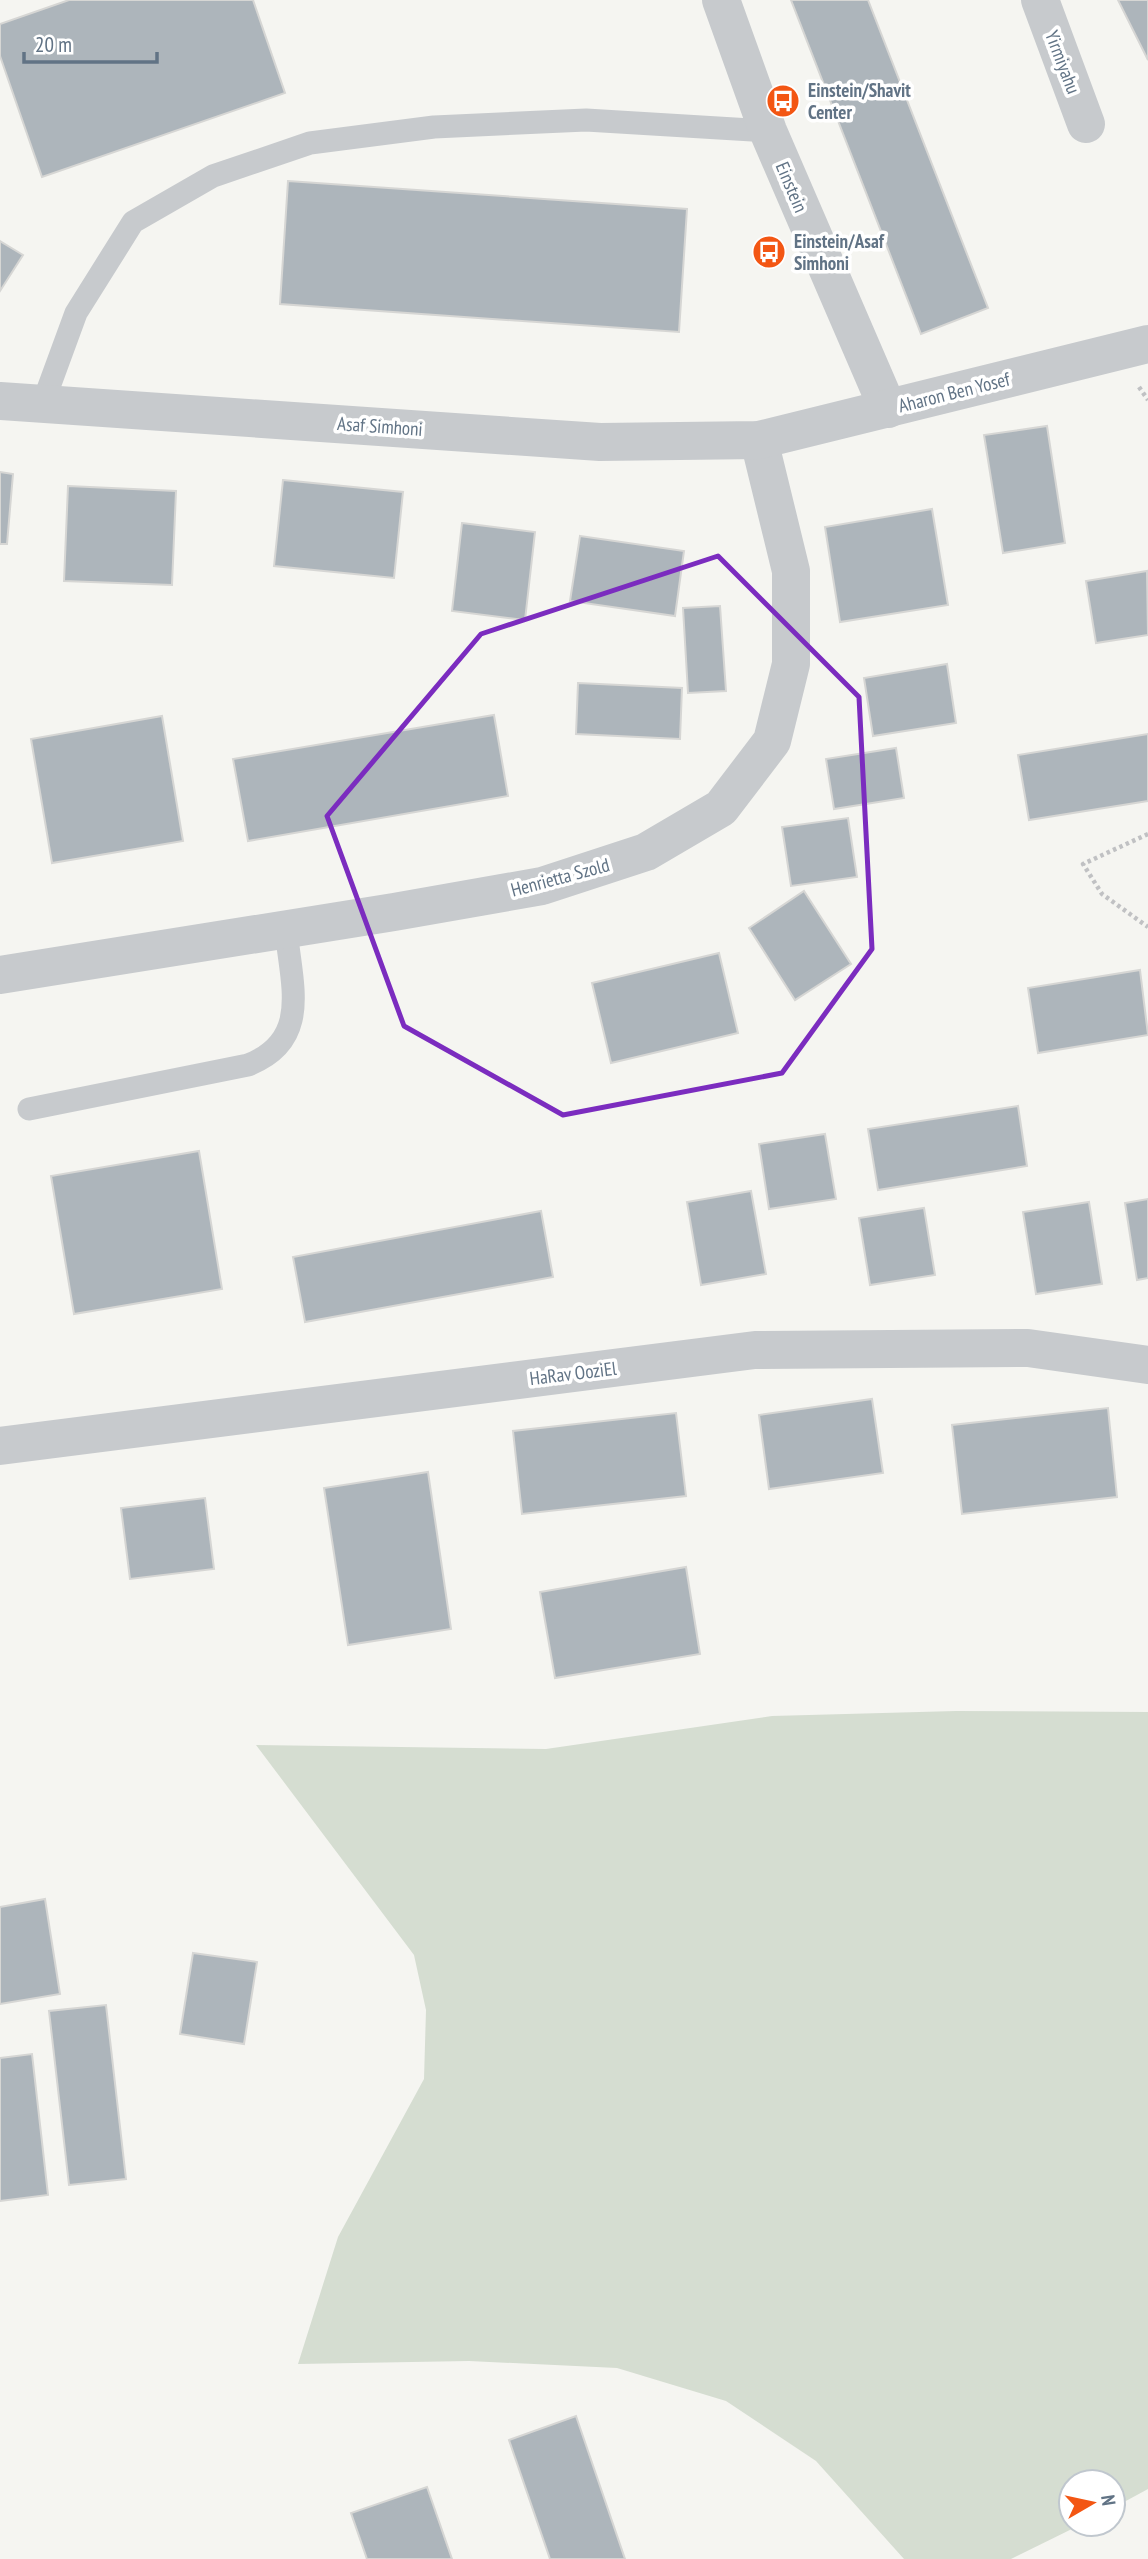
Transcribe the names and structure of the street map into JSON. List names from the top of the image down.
{
  "streets": {
    "street": [
      "Yirmiyahu",
      "Einstein",
      "Aharon Ben Yosef",
      "Asaf Simhoni",
      "Henrietta Szold",
      "HaRav OoziEl"
    ]
  },
  "crossings": [
    ["Einstein", "Aharon Ben Yosef"],
    ["Aharon Ben Yosef", "Asaf Simhoni"],
    ["Aharon Ben Yosef", "Henrietta Szold"],
    ["Asaf Simhoni", "Henrietta Szold"]
  ],
  "places": {
    "bus stop": ["Einstein/Shavit Center", "Einstein/Asaf Simhoni"]
  },
  "scale_bar": "20 m",
  "north": "right"
}
